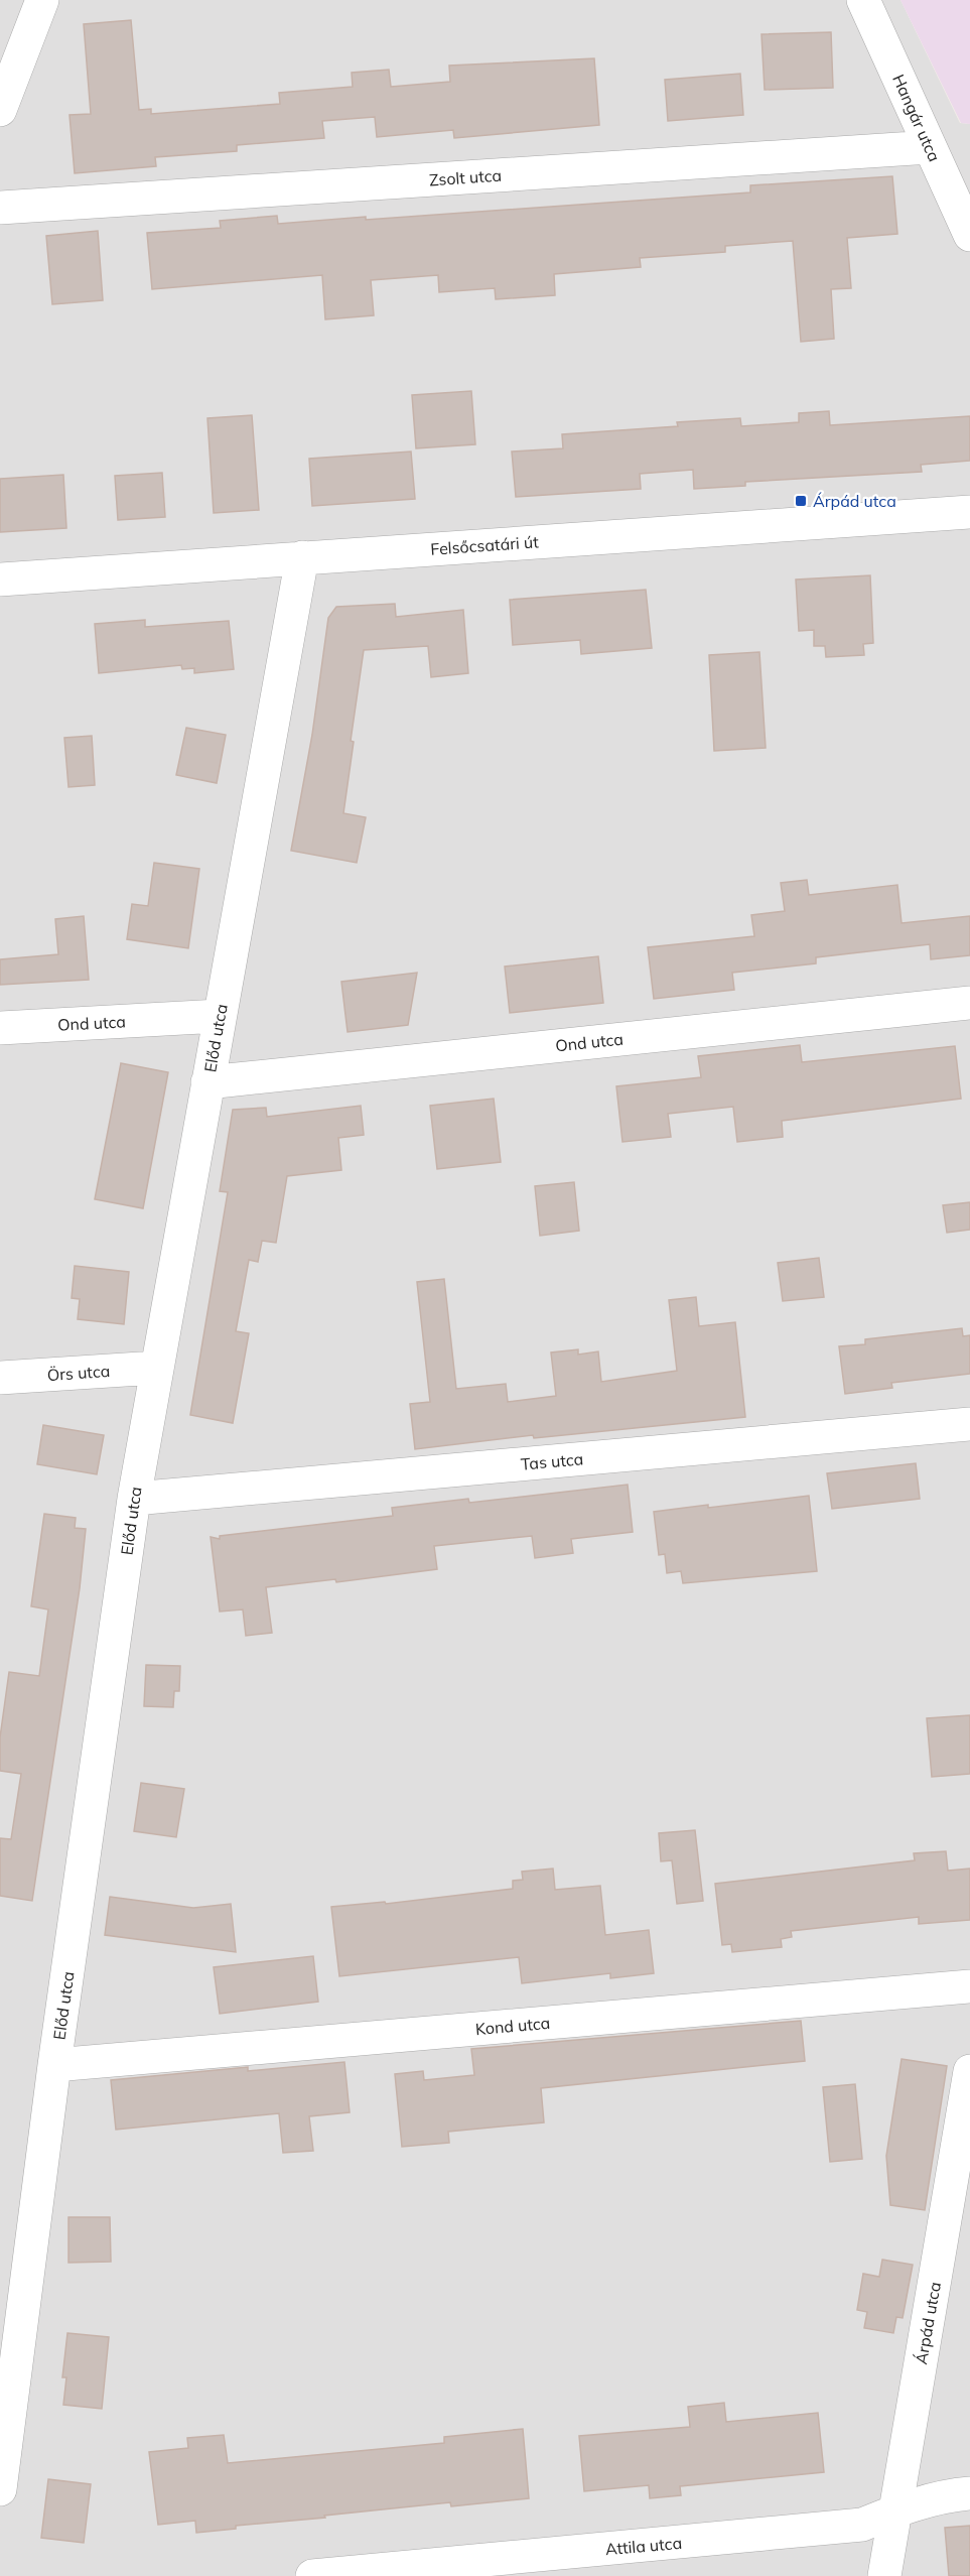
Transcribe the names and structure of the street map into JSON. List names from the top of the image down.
{
  "streets": {
    "street": [
      "Hangár utca",
      "Zsolt utca",
      "Felsőcsatári út",
      "Ond utca",
      "Előd utca",
      "Örs utca",
      "Tas utca",
      "Kond utca",
      "Árpád utca",
      "Attila utca"
    ]
  },
  "crossings": [
    ["Hangár utca", "Zsolt utca"],
    ["Felsőcsatári út", "Előd utca"],
    ["Ond utca", "Előd utca"],
    ["Előd utca", "Örs utca"],
    ["Előd utca", "Tas utca"],
    ["Előd utca", "Kond utca"],
    ["Árpád utca", "Attila utca"]
  ],
  "places": {
    "transit": ["Árpád utca"]
  }
}
